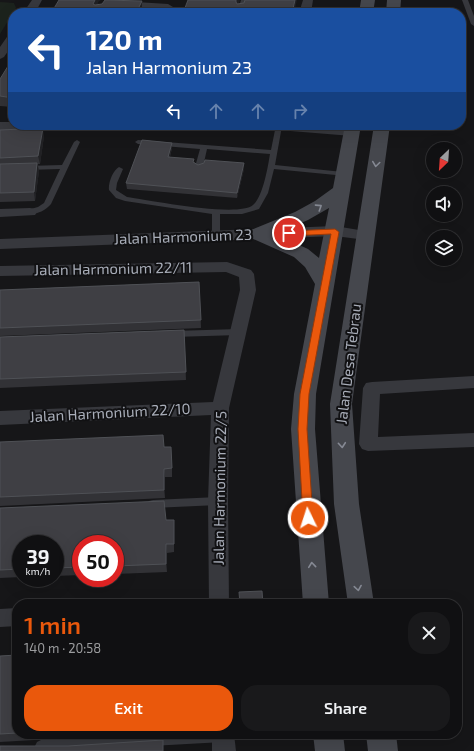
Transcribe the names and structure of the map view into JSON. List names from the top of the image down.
{
  "streets": {
    "main road": ["Jalan Desa Tebrau"],
    "street": [
      "Jalan Harmonium 23",
      "Jalan Harmonium 22/11",
      "Jalan Harmonium 22/10",
      "Jalan Harmonium 22/5"
    ]
  },
  "crossings": [
    ["Jalan Harmonium 23", "Jalan Desa Tebrau"],
    ["Jalan Harmonium 22/11", "Jalan Harmonium 22/5"],
    ["Jalan Harmonium 22/10", "Jalan Harmonium 22/5"]
  ],
  "north": "bottom left",
  "page": {
    "turn": ["120 m", "Jalan Harmonium 23"],
    "speed": "39 km/h",
    "limit": "50",
    "heading": ["1 min", "140 m · 20:58"],
    "buttons": ["Exit", "Share"]
  }
}
